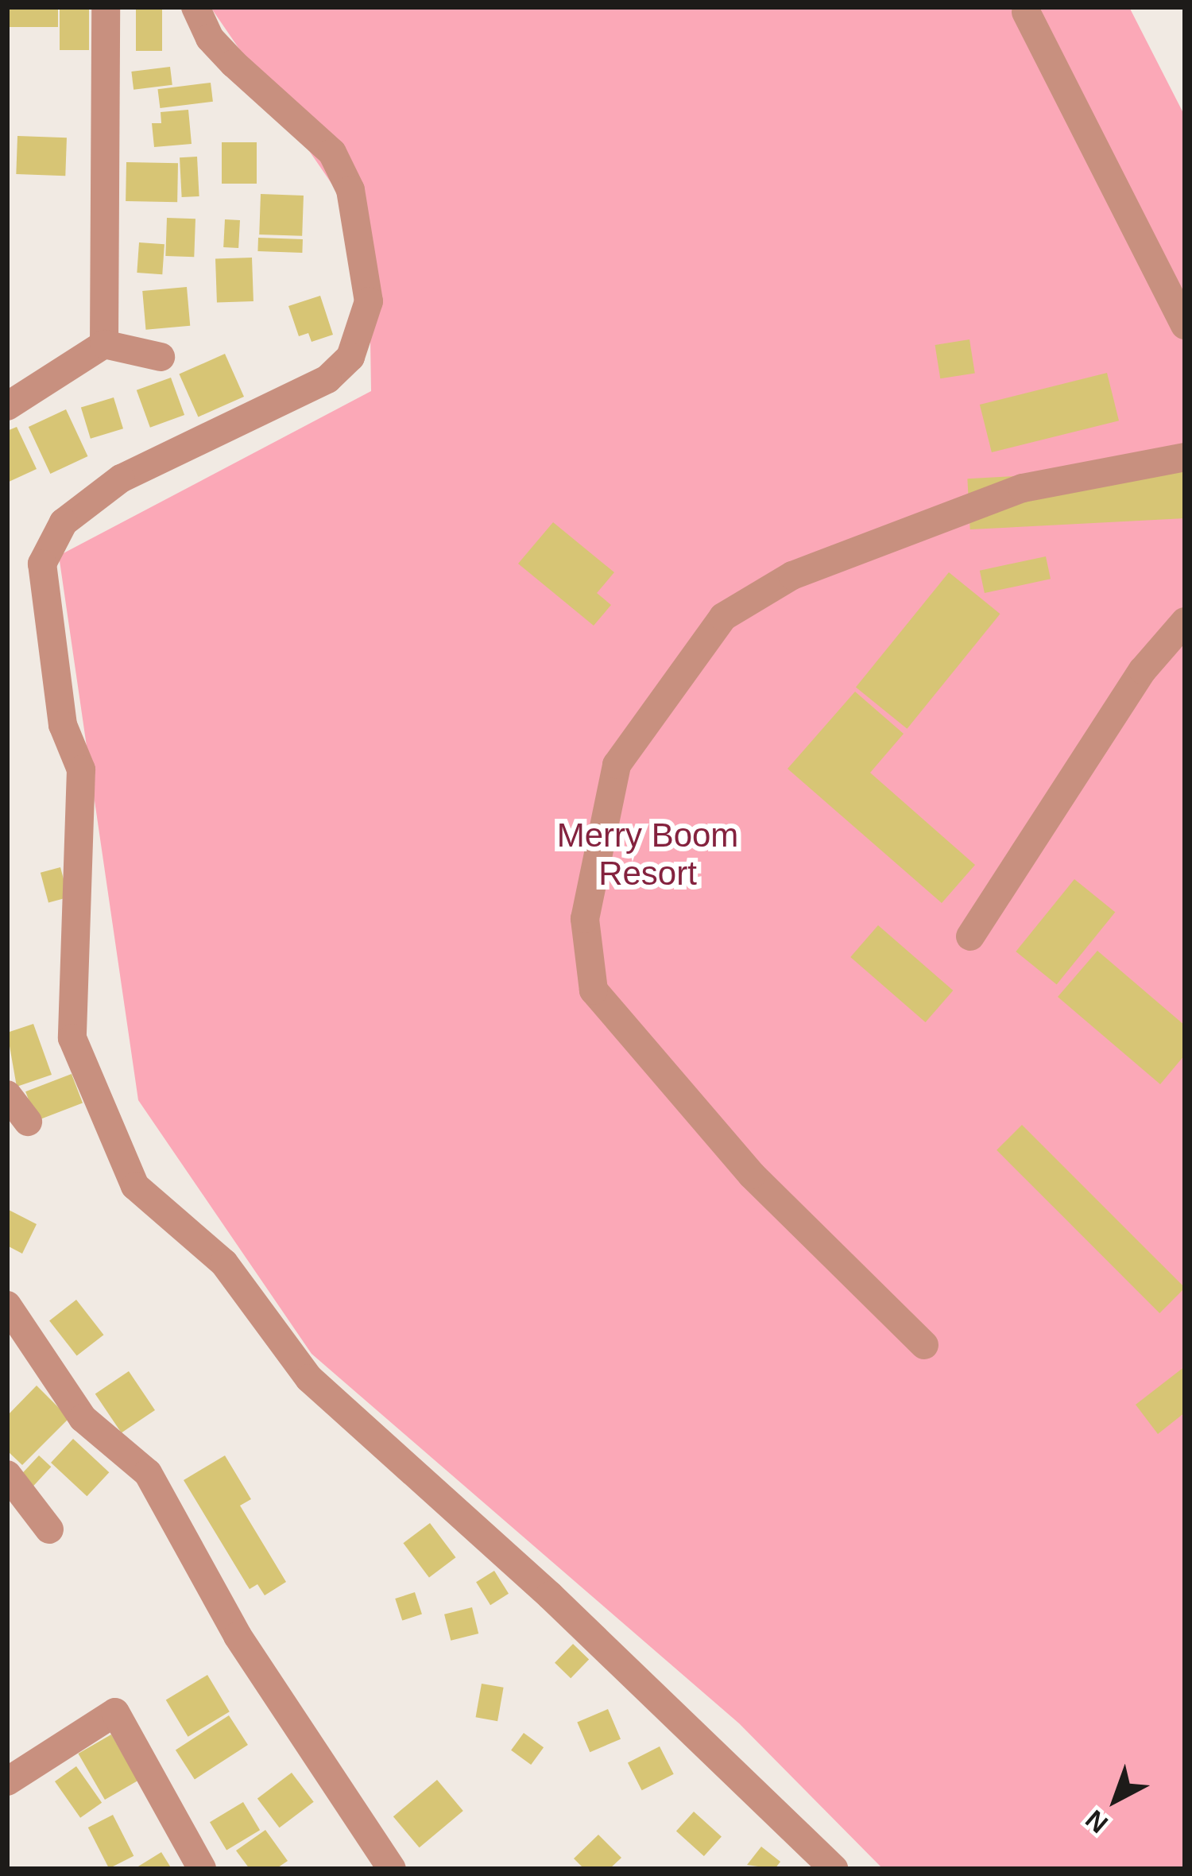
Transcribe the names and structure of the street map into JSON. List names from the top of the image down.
{
  "parks": ["Merry Boom Resort"],
  "north": "bottom left"
}
